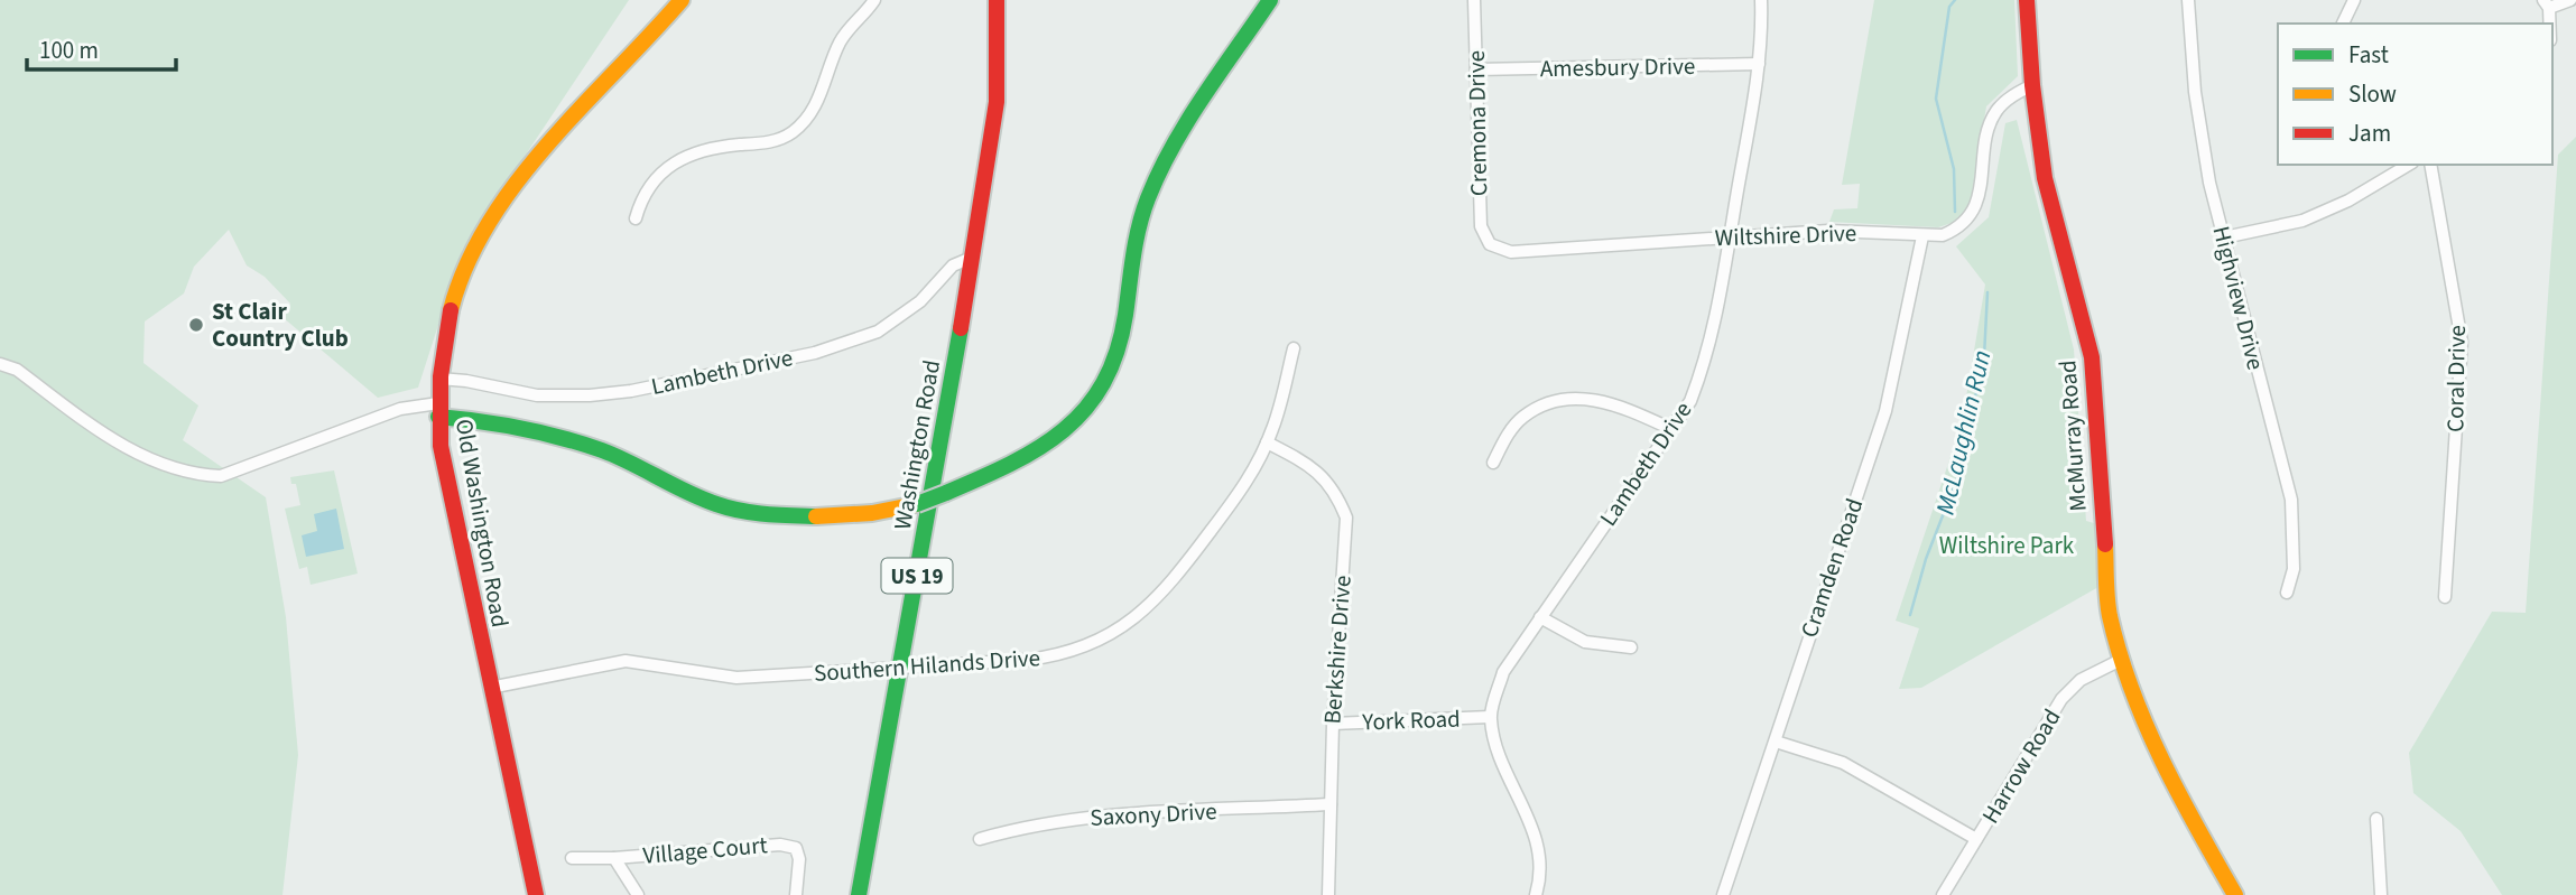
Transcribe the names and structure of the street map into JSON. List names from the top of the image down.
{
  "streets": {
    "street": [
      "Amesbury Drive",
      "Cremona Drive",
      "Wiltshire Drive",
      "Highview Drive",
      "Lambeth Drive",
      "Coral Drive",
      "McMurray Road",
      "Washington Road",
      "Old Washington Road",
      "Cramden Road",
      "US 19",
      "Berkshire Drive",
      "Southern Hilands Drive",
      "York Road",
      "Harrow Road",
      "Saxony Drive",
      "Village Court"
    ]
  },
  "crossings": [
    ["Amesbury Drive", "Cremona Drive"],
    ["Amesbury Drive", "Lambeth Drive"],
    ["Cremona Drive", "Wiltshire Drive"],
    ["Wiltshire Drive", "Lambeth Drive"],
    ["Wiltshire Drive", "McMurray Road"],
    ["Wiltshire Drive", "Cramden Road"],
    ["Lambeth Drive", "Washington Road"],
    ["Lambeth Drive", "Old Washington Road"],
    ["Lambeth Drive", "York Road"],
    ["McMurray Road", "Harrow Road"],
    ["Washington Road", "Southern Hilands Drive"],
    ["Old Washington Road", "Southern Hilands Drive"],
    ["Berkshire Drive", "Southern Hilands Drive"],
    ["Berkshire Drive", "York Road"],
    ["Berkshire Drive", "Saxony Drive"]
  ],
  "water": ["McLaughlin Run"],
  "parks": ["Wiltshire Park"],
  "places": ["St Clair Country Club"],
  "legend": ["Fast", "Slow", "Jam"],
  "scale_bar": "100 m"
}
